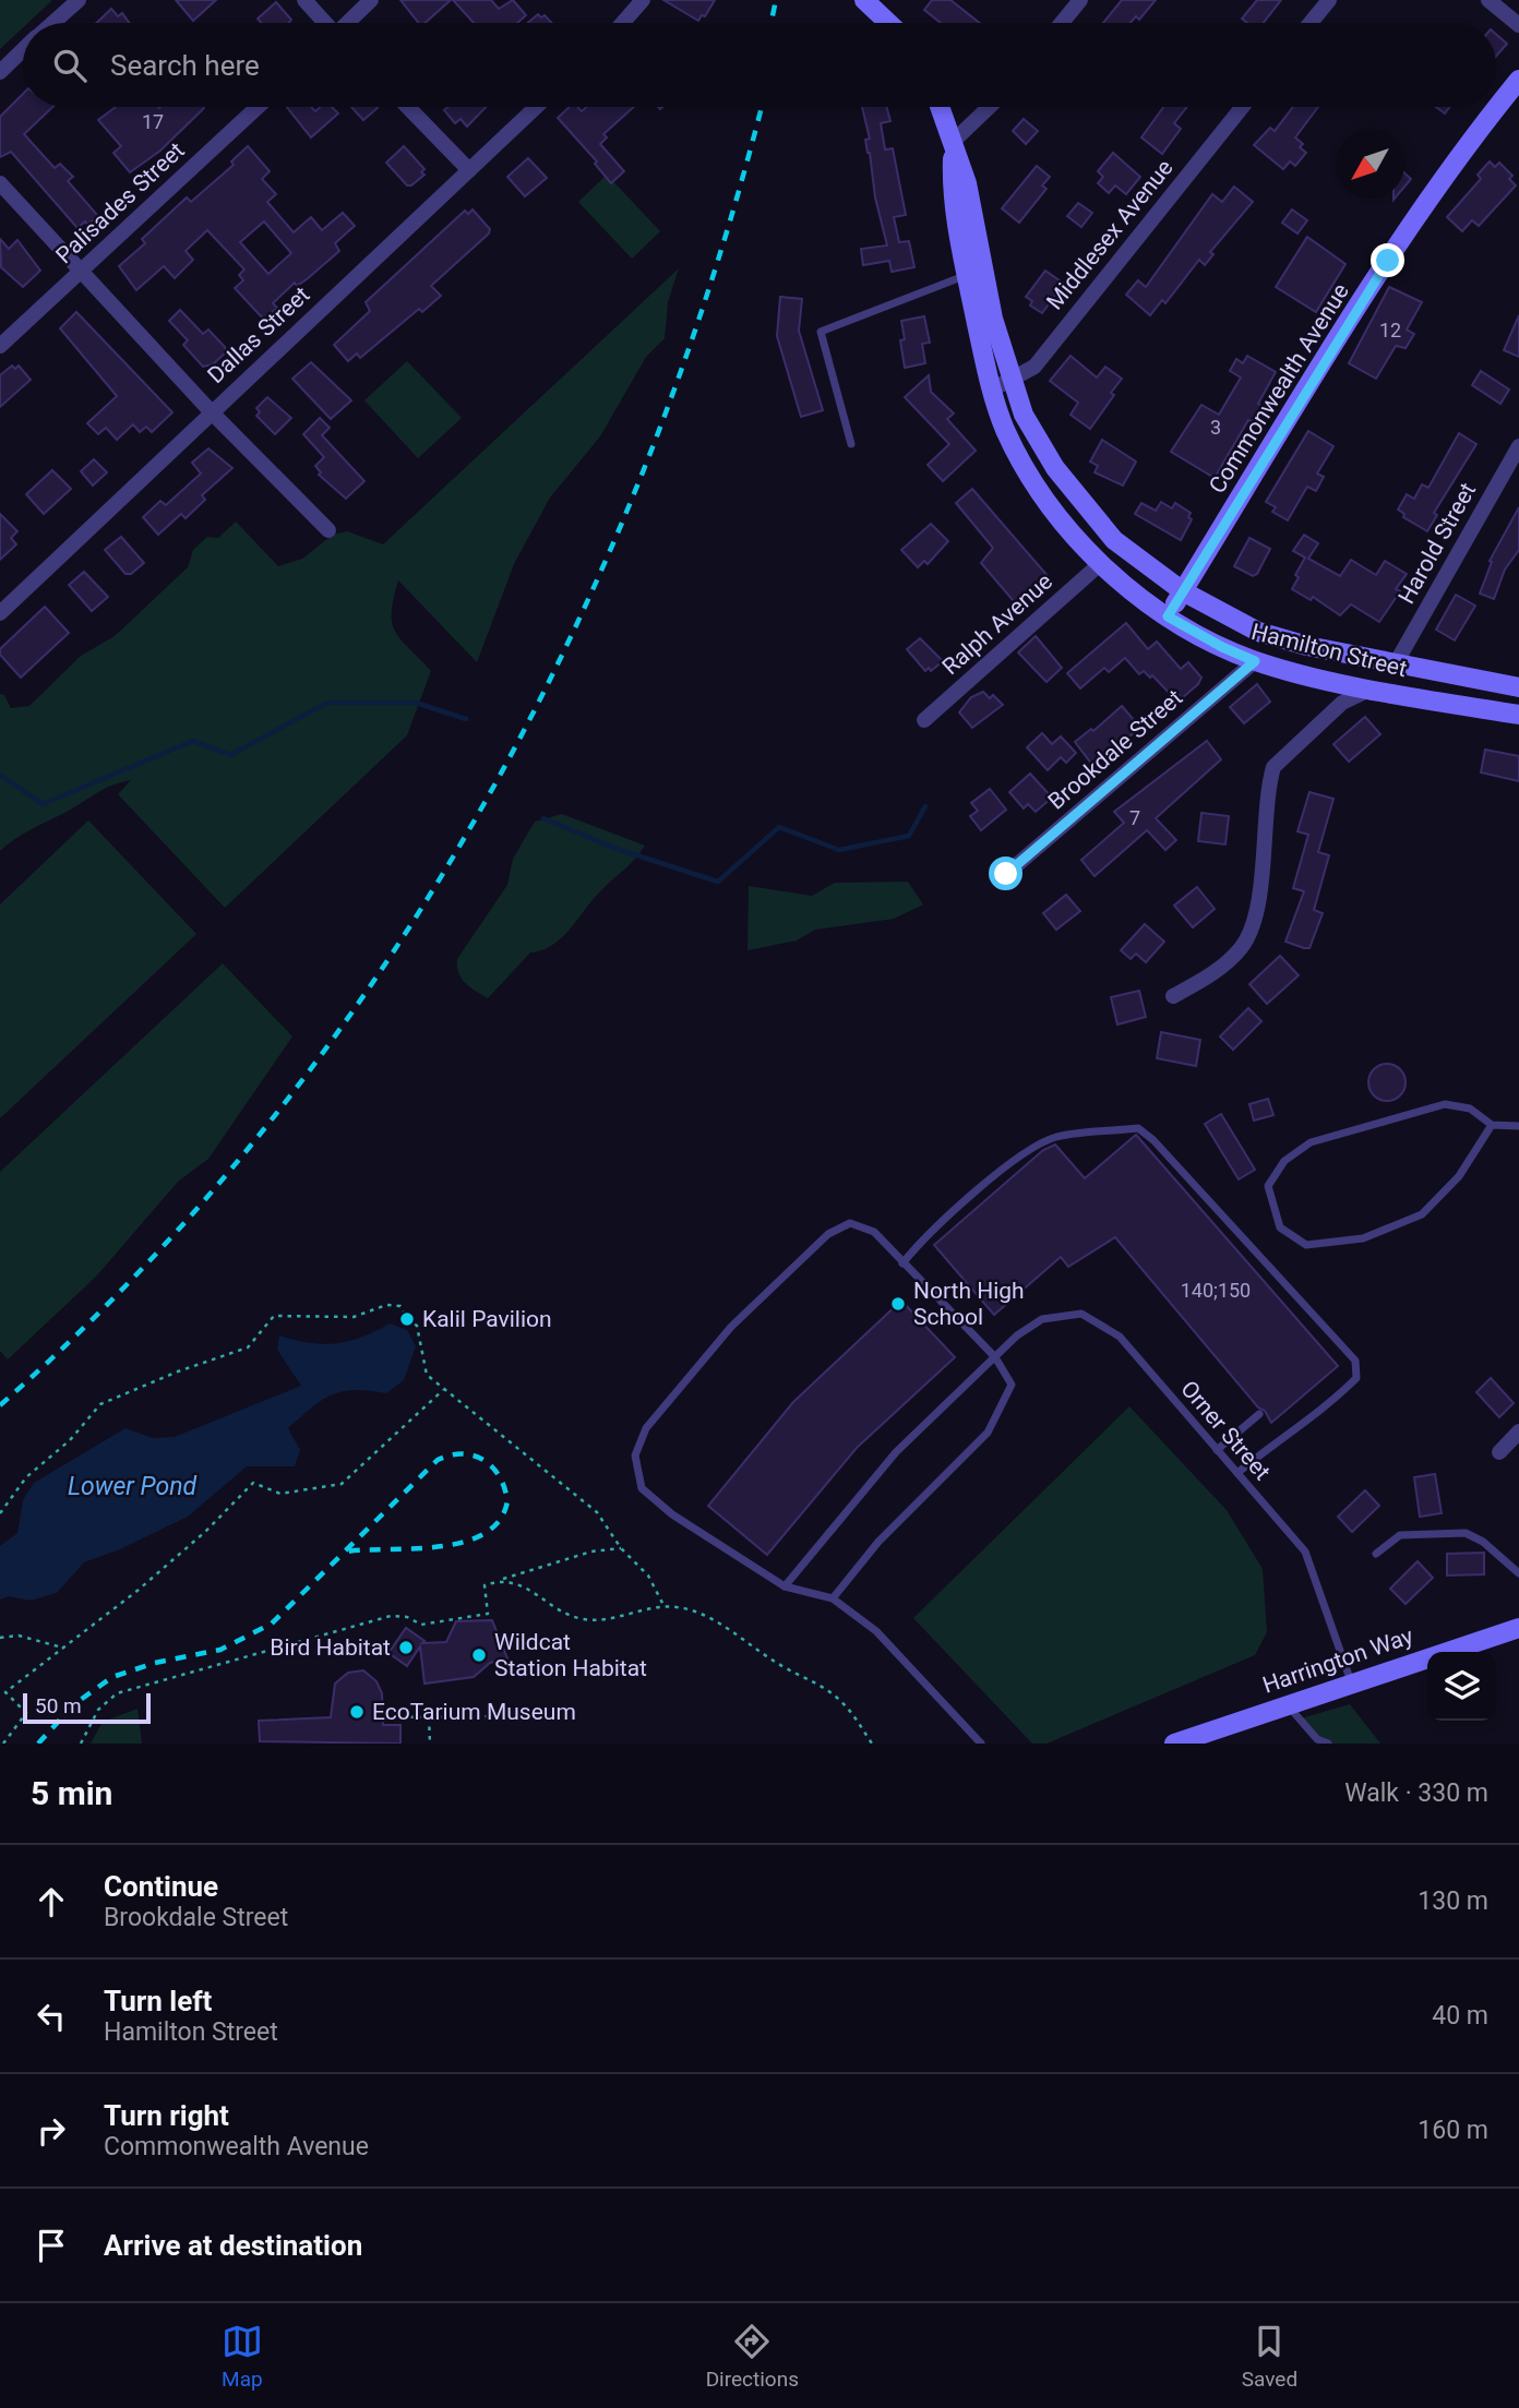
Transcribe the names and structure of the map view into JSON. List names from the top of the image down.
{
  "streets": {
    "main road": ["Commonwealth Avenue", "Hamilton Street", "Harrington Way"],
    "street": [
      "Palisades Street",
      "Middlesex Avenue",
      "Dallas Street",
      "Harold Street",
      "Ralph Avenue",
      "Brookdale Street"
    ],
    "lane": ["Orner Street"]
  },
  "crossings": [
    ["Middlesex Avenue", "Hamilton Street"],
    ["Commonwealth Avenue", "Hamilton Street"],
    ["Harold Street", "Hamilton Street"],
    ["Ralph Avenue", "Hamilton Street"],
    ["Hamilton Street", "Brookdale Street"],
    ["Orner Street", "Harrington Way"]
  ],
  "water": ["Lower Pond"],
  "places": [
    "North High School",
    "Kalil Pavilion",
    "Bird Habitat",
    "Wildcat Station Habitat",
    "EcoTarium Museum"
  ],
  "house_numbers": [
    "17",
    "12",
    "3",
    "7",
    "140;150"
  ],
  "scale_bar": "50 m",
  "north": "bottom left",
  "page": {
    "search": "Search here",
    "scale": "50 m",
    "heading": ["5 min", "Walk · 330 m"],
    "list": [
      ["Continue", "Brookdale Street", "130 m"],
      ["Turn left", "Hamilton Street", "40 m"],
      ["Turn right", "Commonwealth Avenue", "160 m"],
      "Arrive at destination"
    ],
    "nav": ["Map", "Directions", "Saved"]
  }
}
